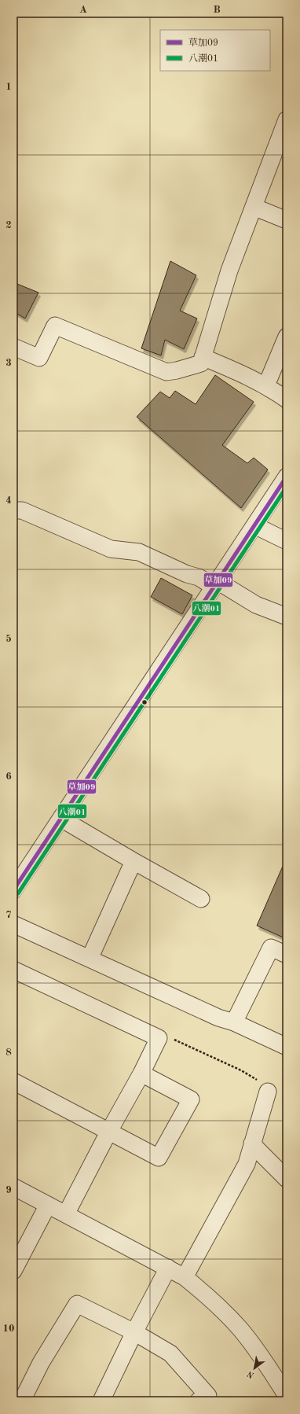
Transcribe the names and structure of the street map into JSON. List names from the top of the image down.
{
  "lines": ["transit line 草加09", "transit line 八潮01"],
  "legend": ["草加09", "八潮01"],
  "north": "bottom left",
  "grid": {
    "columns": ["A", "B"],
    "rows": [
      "1",
      "2",
      "3",
      "4",
      "5",
      "6",
      "7",
      "8",
      "9",
      "10"
    ]
  }
}
